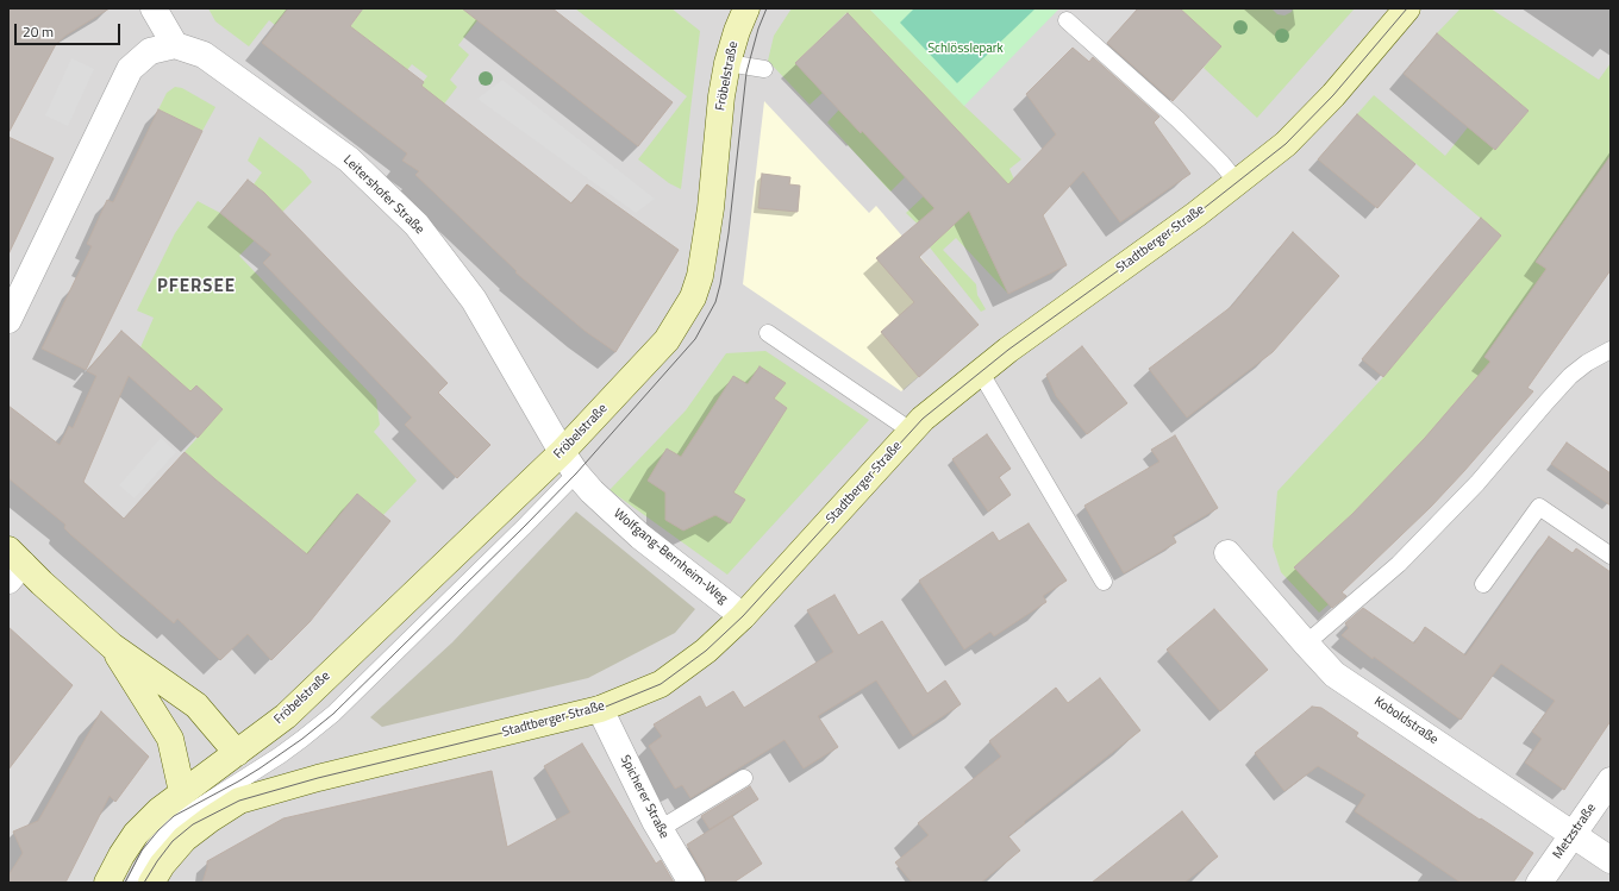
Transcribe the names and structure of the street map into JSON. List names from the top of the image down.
{
  "streets": {
    "street": [
      "Fröbelstraße",
      "Leitershofer Straße",
      "Stadtberger Straße",
      "Wolfgang-Bernheim-Weg",
      "Koboldstraße",
      "Spicherer Straße",
      "Metzstraße"
    ]
  },
  "crossings": [
    ["Fröbelstraße", "Leitershofer Straße"],
    ["Fröbelstraße", "Wolfgang-Bernheim-Weg"],
    ["Leitershofer Straße", "Wolfgang-Bernheim-Weg"],
    ["Stadtberger Straße", "Wolfgang-Bernheim-Weg"],
    ["Stadtberger Straße", "Spicherer Straße"],
    ["Koboldstraße", "Metzstraße"]
  ],
  "districts": ["PFERSEE"],
  "parks": ["Schlösslepark"],
  "scale_bar": "20 m"
}
